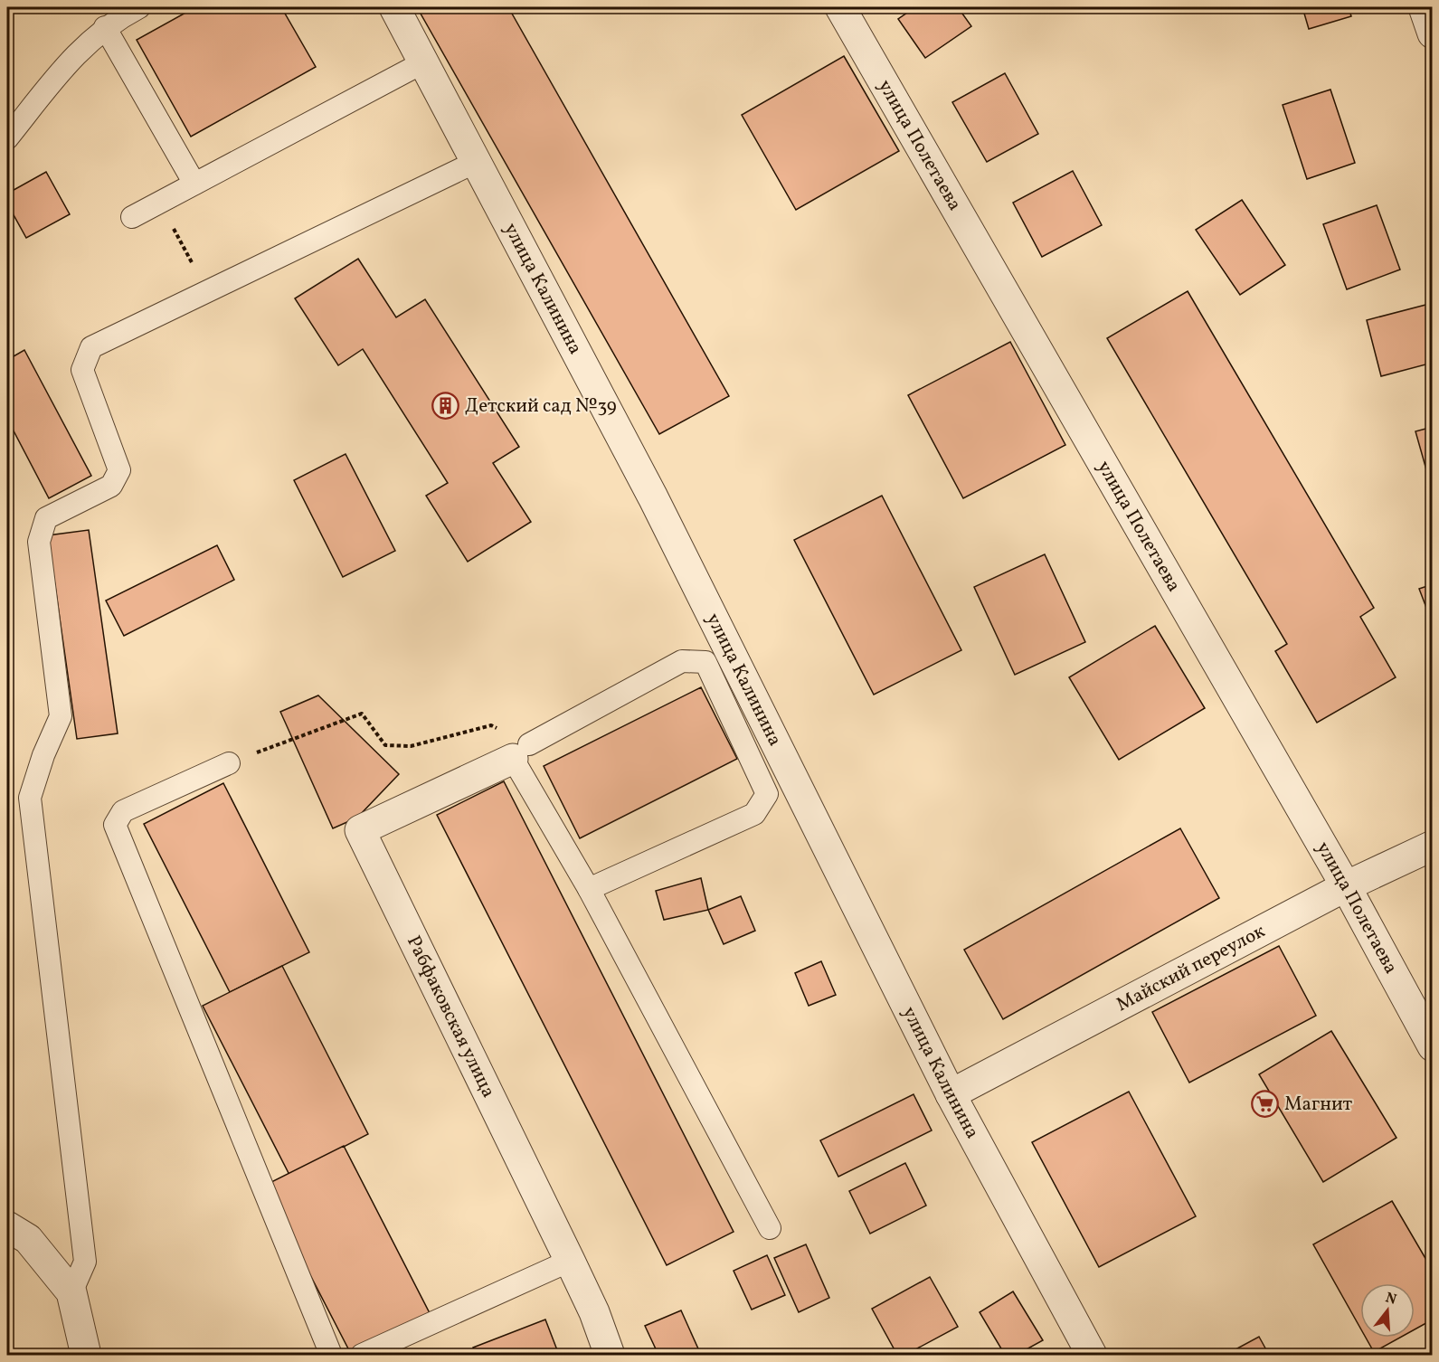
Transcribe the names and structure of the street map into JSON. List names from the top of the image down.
{
  "streets": {
    "street": [
      "улица Полетаева",
      "улица Калинина",
      "Майский переулок",
      "Рабфаковская улица"
    ]
  },
  "crossings": [
    ["улица Полетаева", "Майский переулок"],
    ["улица Калинина", "Майский переулок"]
  ],
  "places": {
    "building": ["Детский сад №39"],
    "supermarket": ["Магнит"]
  },
  "north": "top"
}
